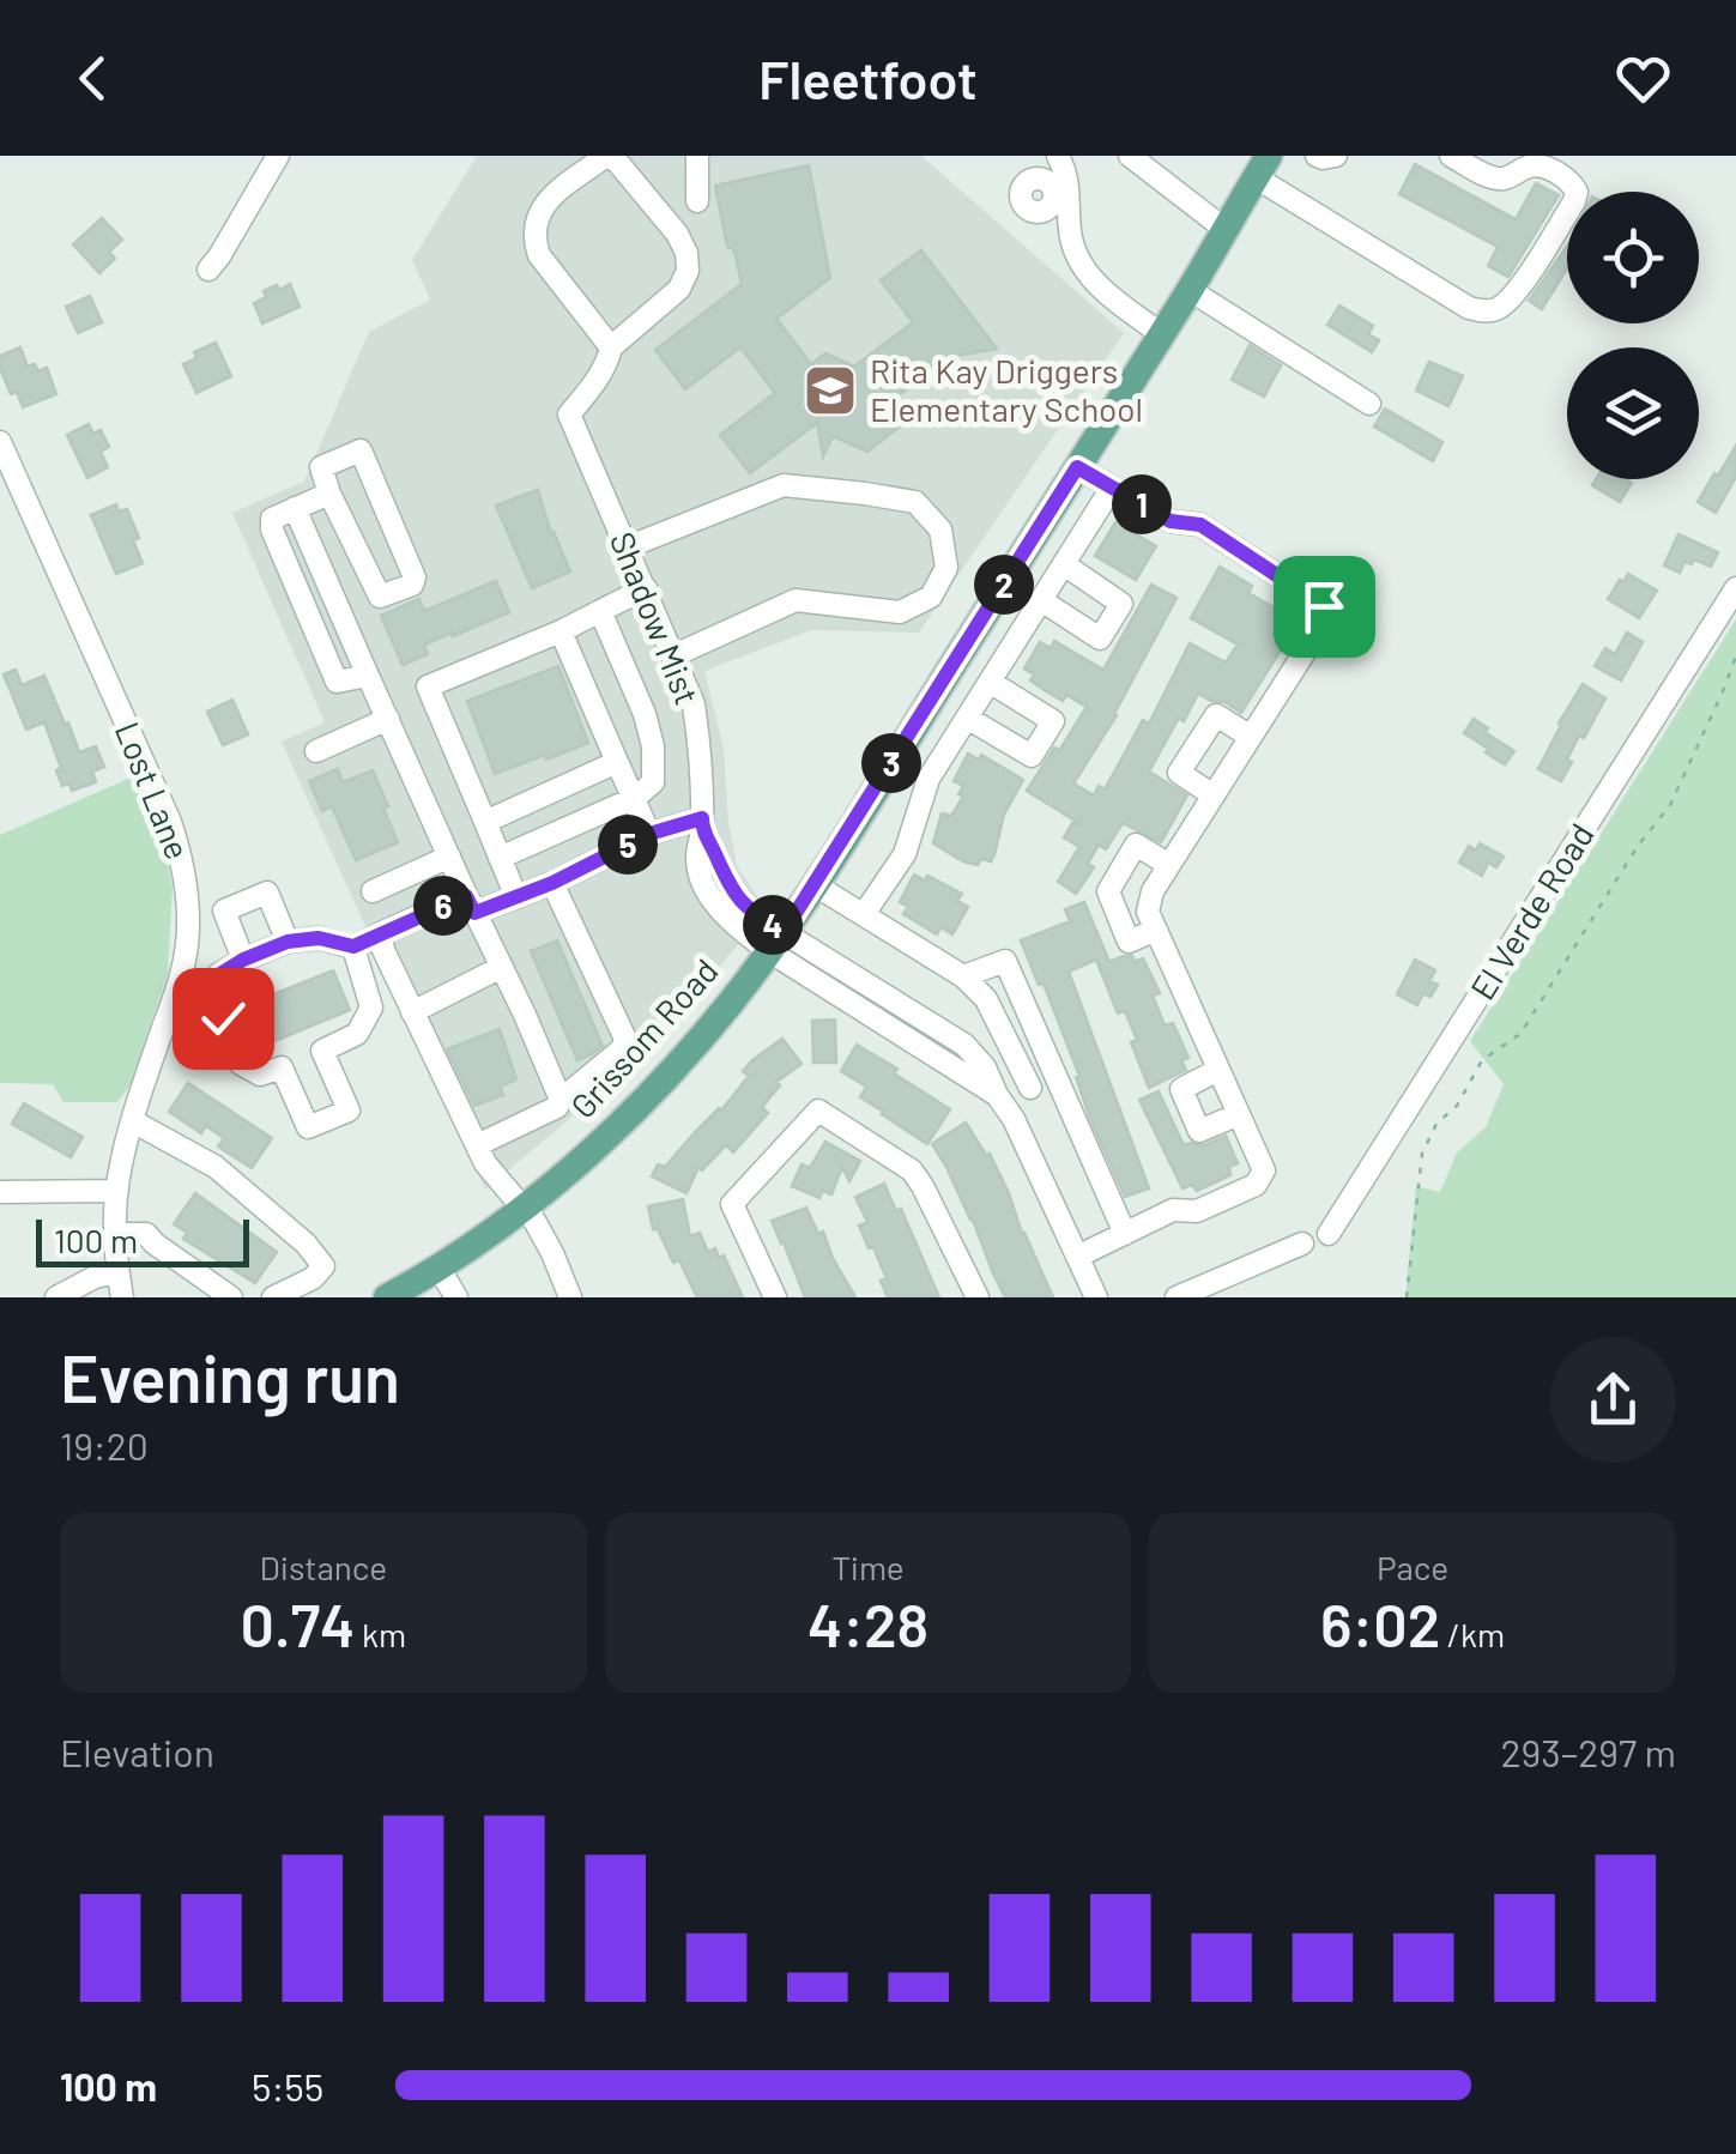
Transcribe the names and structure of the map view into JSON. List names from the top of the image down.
{
  "streets": {
    "main road": ["Grissom Road"],
    "street": ["Shadow Mist", "Lost Lane", "El Verde Road"]
  },
  "crossings": [
    ["Shadow Mist", "Grissom Road"]
  ],
  "places": {
    "school or university": ["Rita Kay Driggers Elementary School"]
  },
  "scale_bar": "100 m",
  "page": {
    "header": "Fleetfoot",
    "pins": [
      "1",
      "2",
      "3",
      "5",
      "6",
      "4"
    ],
    "scale": "100 m",
    "heading": ["Evening run", "19:20"],
    "stats": [
      ["Distance", "0.74 km"],
      ["Time", "4:28"],
      ["Pace", "6:02 /km"]
    ],
    "chart": ["Elevation", "293–297 m"],
    "list": [
      {
        "name": "100 m",
        "note": "5:55"
      }
    ]
  }
}
